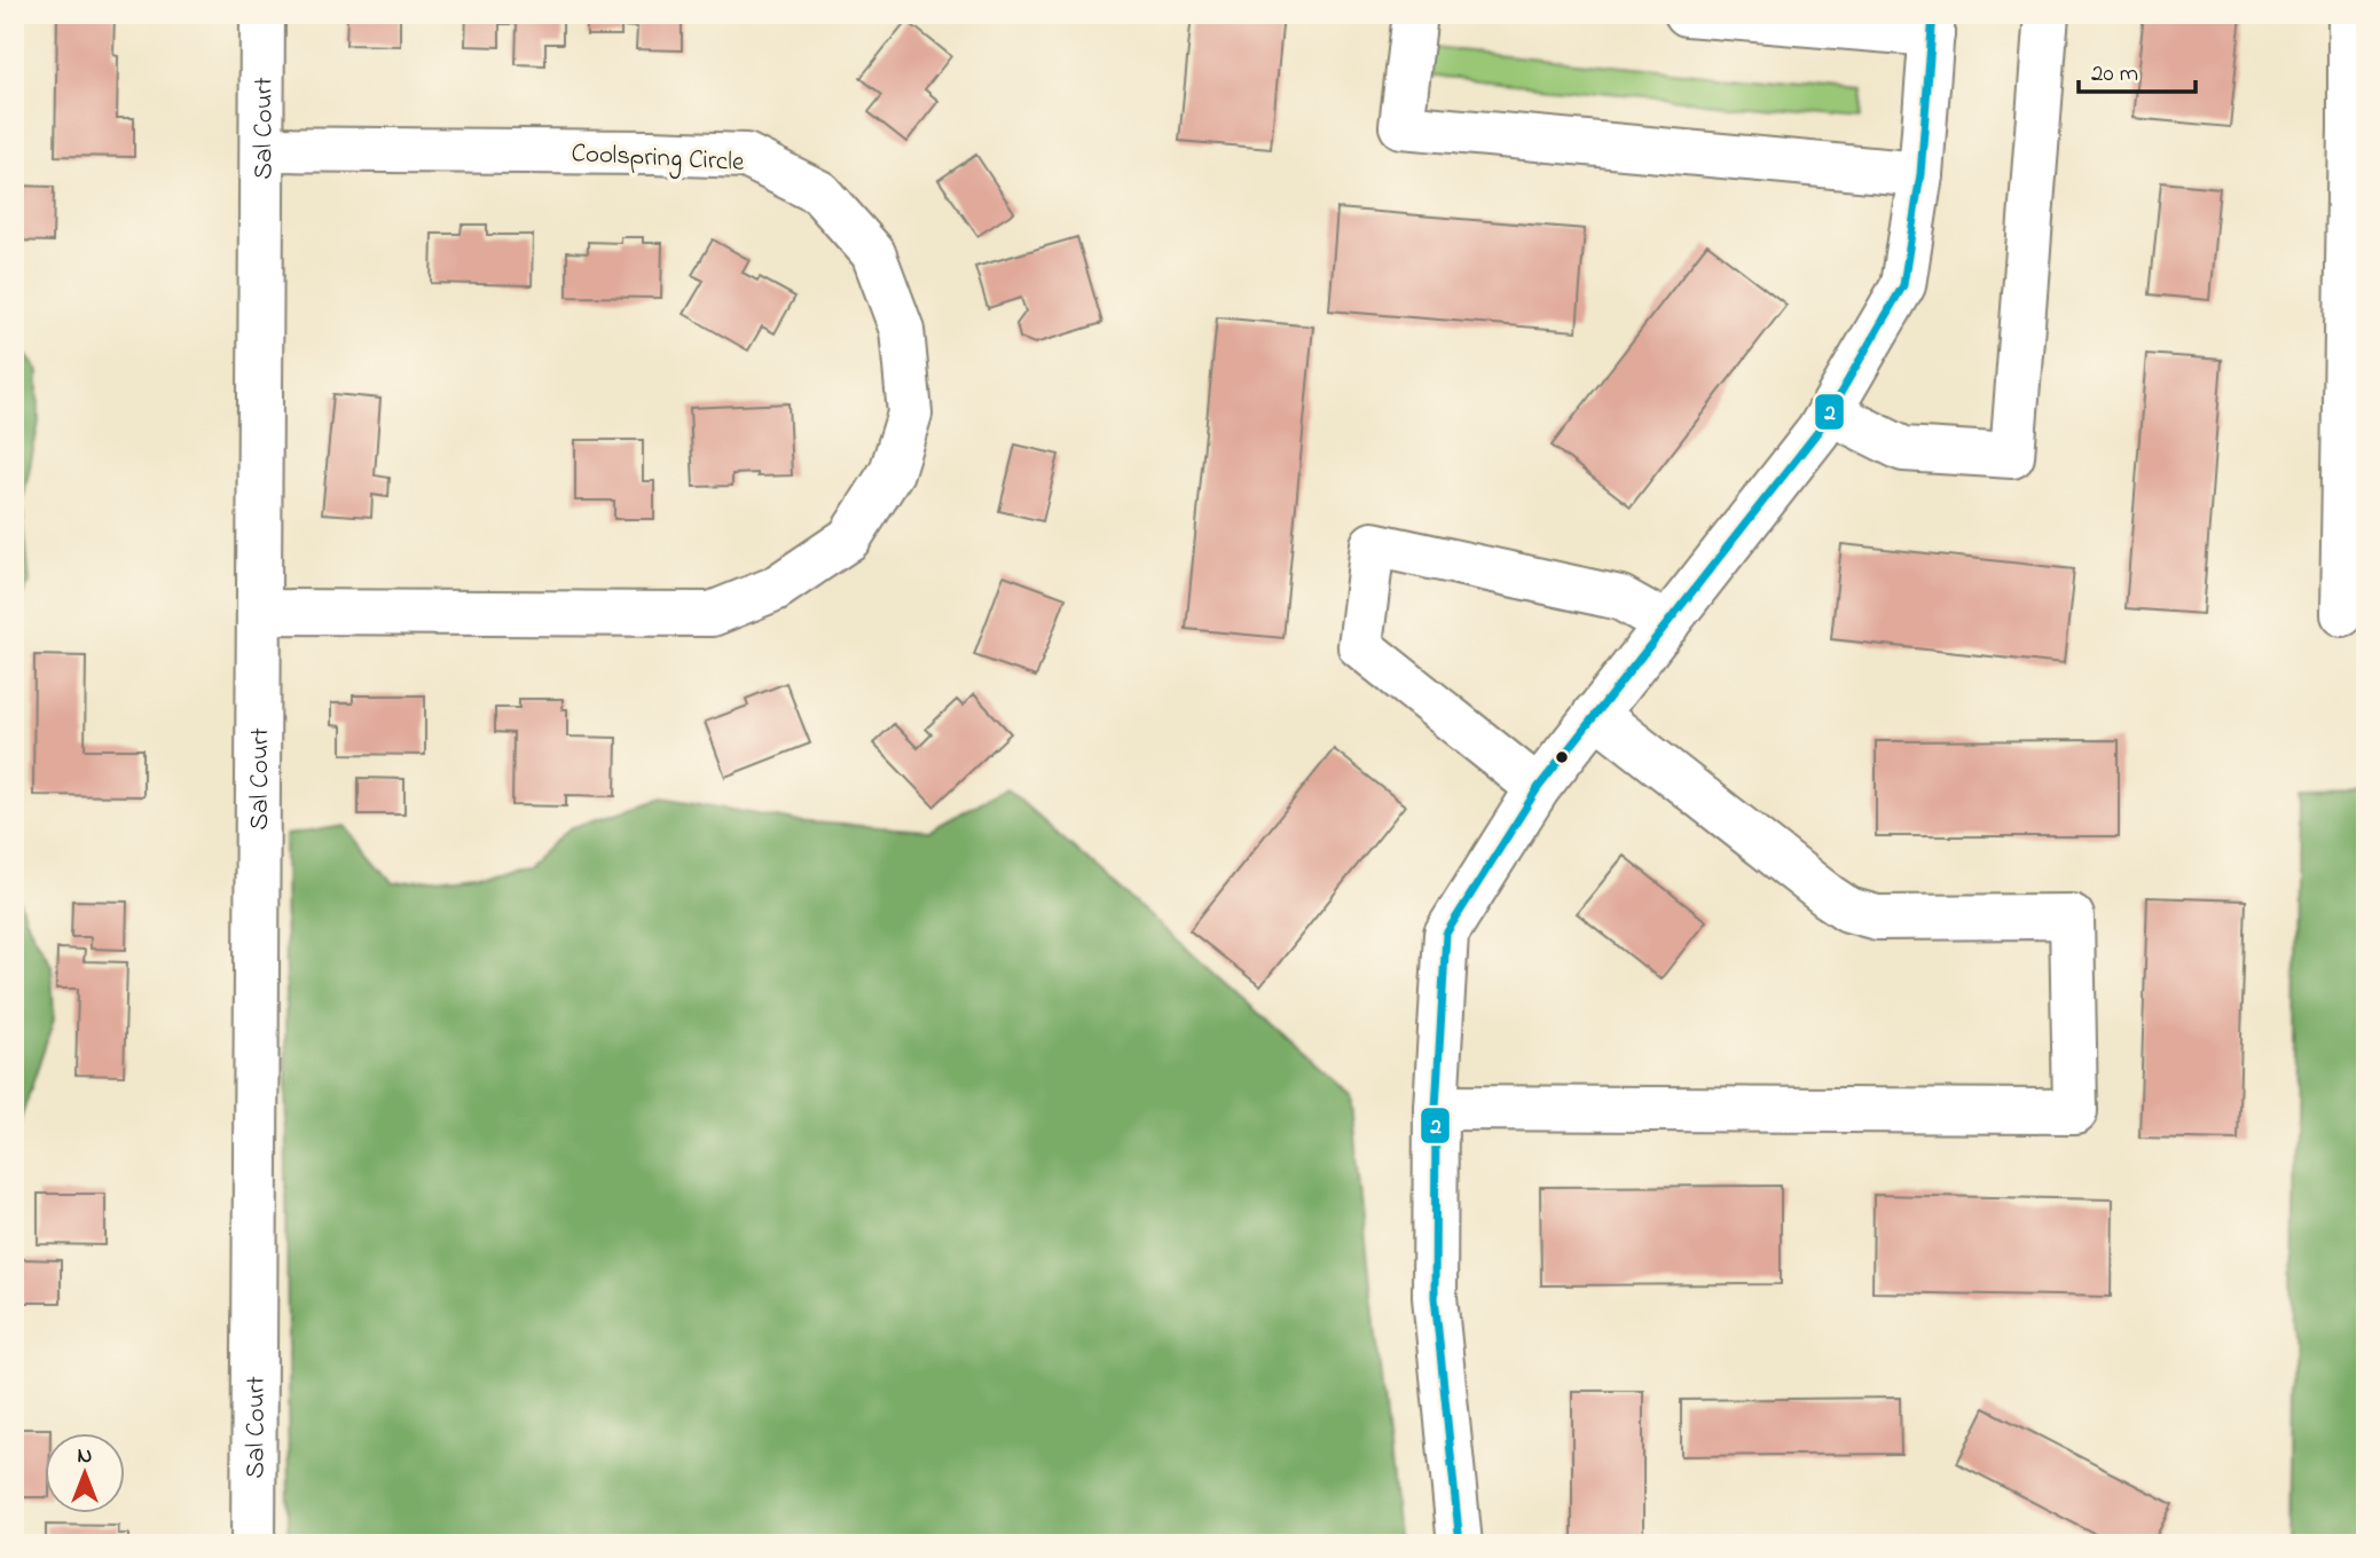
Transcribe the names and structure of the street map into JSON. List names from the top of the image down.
{
  "streets": {
    "street": ["Sal Court", "Coolspring Circle"]
  },
  "crossings": [
    ["Sal Court", "Coolspring Circle"]
  ],
  "lines": ["transit line 2"],
  "scale_bar": "20 m",
  "north": "top"
}
